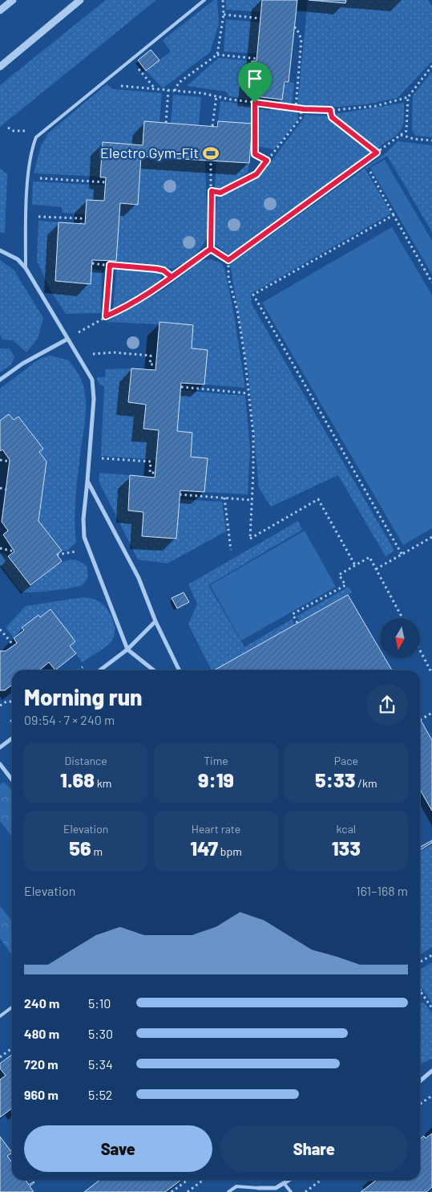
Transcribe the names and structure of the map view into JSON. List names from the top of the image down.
{
  "places": {
    "sports": ["Electro Gym-Fit"]
  },
  "north": "bottom",
  "page": {
    "heading": ["Morning run", "09:54 · 7 × 240 m"],
    "stats": [
      ["Distance", "1.68 km"],
      ["Time", "9:19"],
      ["Pace", "5:33 /km"],
      ["Elevation", "56 m"],
      ["Heart rate", "147 bpm"],
      ["kcal", "133"]
    ],
    "chart": ["Elevation", "161–168 m"],
    "list": [
      {
        "name": "240 m",
        "note": "5:10"
      },
      {
        "name": "480 m",
        "note": "5:30"
      },
      {
        "name": "720 m",
        "note": "5:34"
      },
      {
        "name": "960 m",
        "note": "5:52"
      }
    ],
    "buttons": ["Save", "Share"]
  }
}
